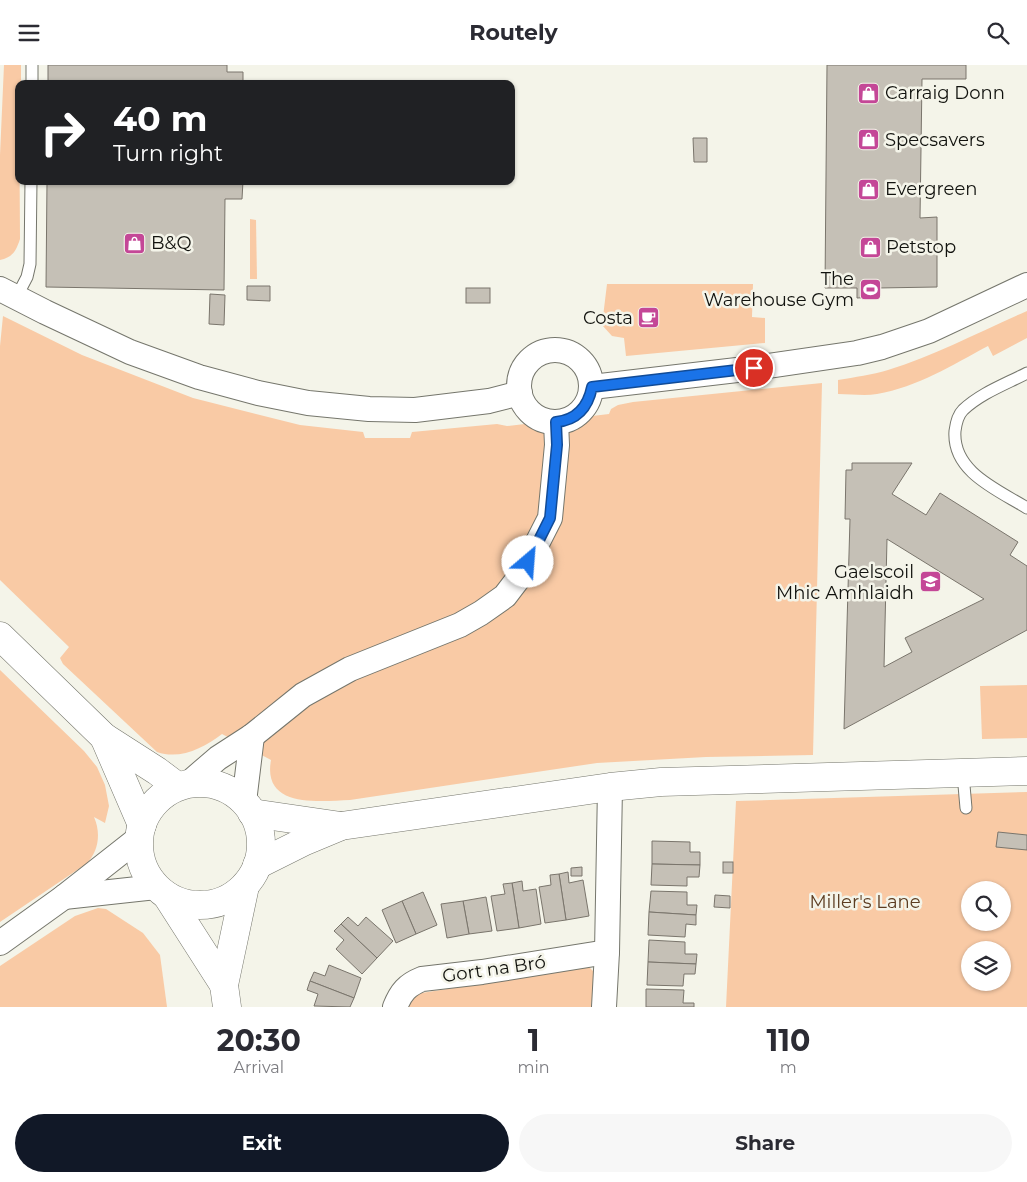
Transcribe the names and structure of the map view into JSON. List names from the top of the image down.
{
  "streets": {
    "street": ["Gort na Bró"]
  },
  "parks": ["Miller's Lane"],
  "places": {
    "shop": [
      "Carraig Donn",
      "Specsavers",
      "Evergreen",
      "B&Q",
      "Petstop"
    ],
    "sports": ["The Warehouse Gym"],
    "cafe": ["Costa"],
    "school or university": ["Gaelscoil Mhic Amhlaidh"]
  },
  "page": {
    "header": "Routely",
    "turn": ["40 m", "Turn right"],
    "eta": [
      "20:30",
      "Arrival",
      "1",
      "min",
      "110",
      "m"
    ],
    "buttons": ["Exit", "Share"]
  }
}
